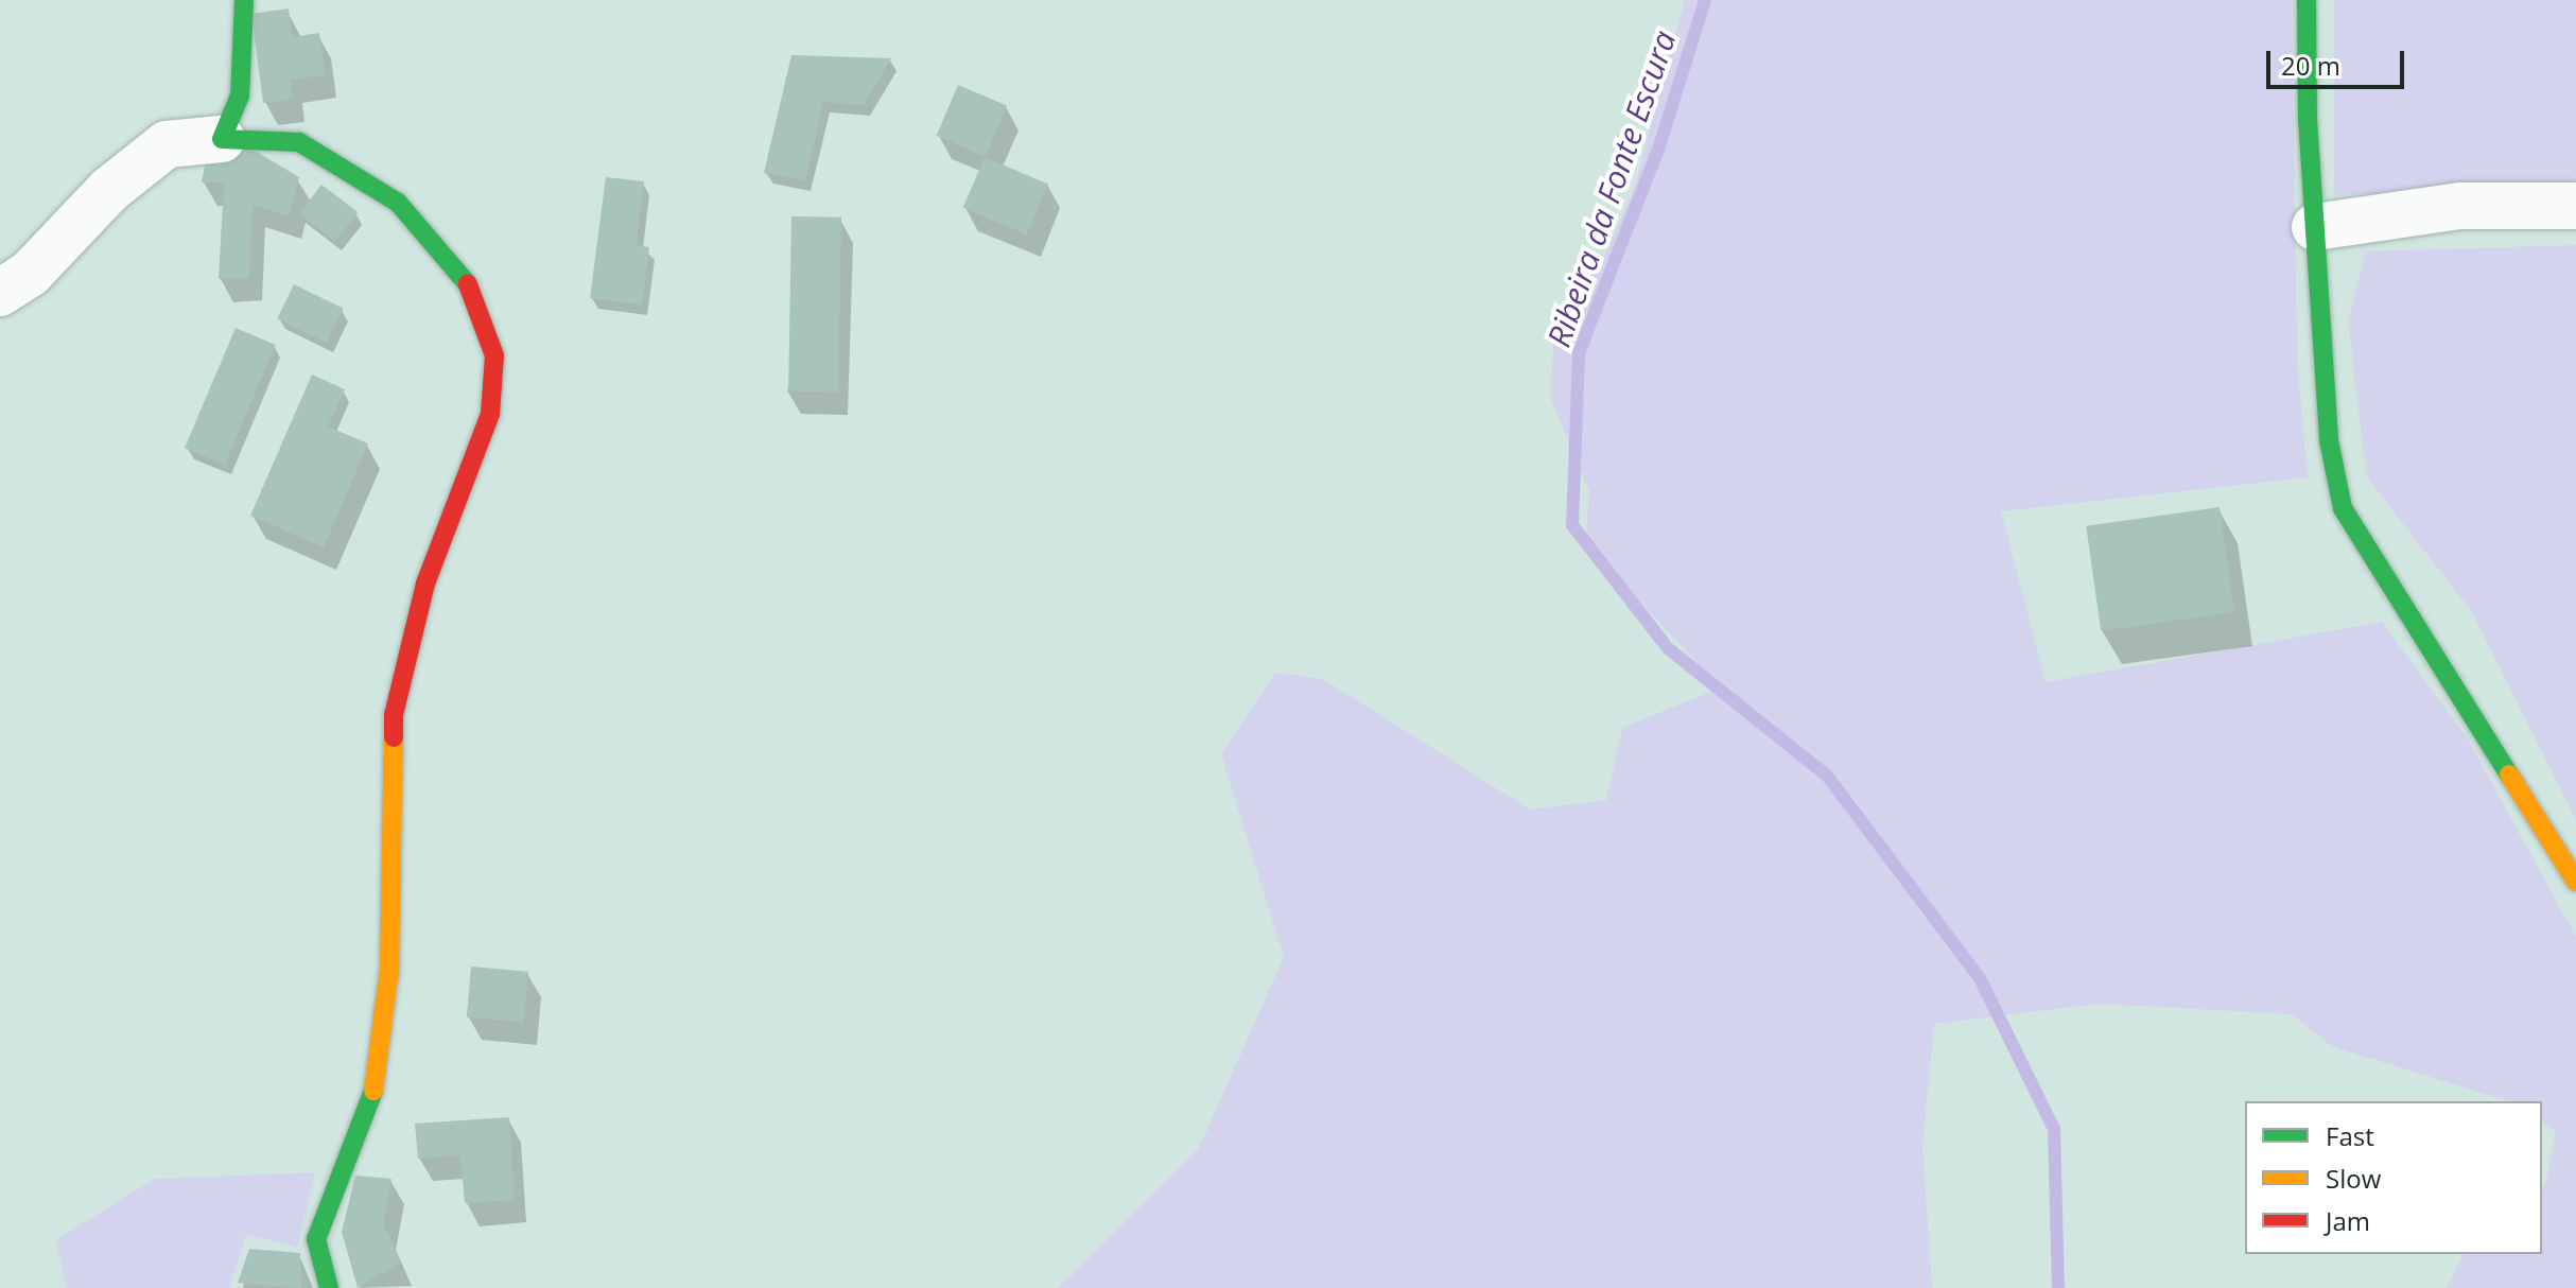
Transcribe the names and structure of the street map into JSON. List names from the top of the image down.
{
  "water": ["Ribeira da Fonte Escura"],
  "legend": ["Fast", "Slow", "Jam"],
  "scale_bar": "20 m"
}
